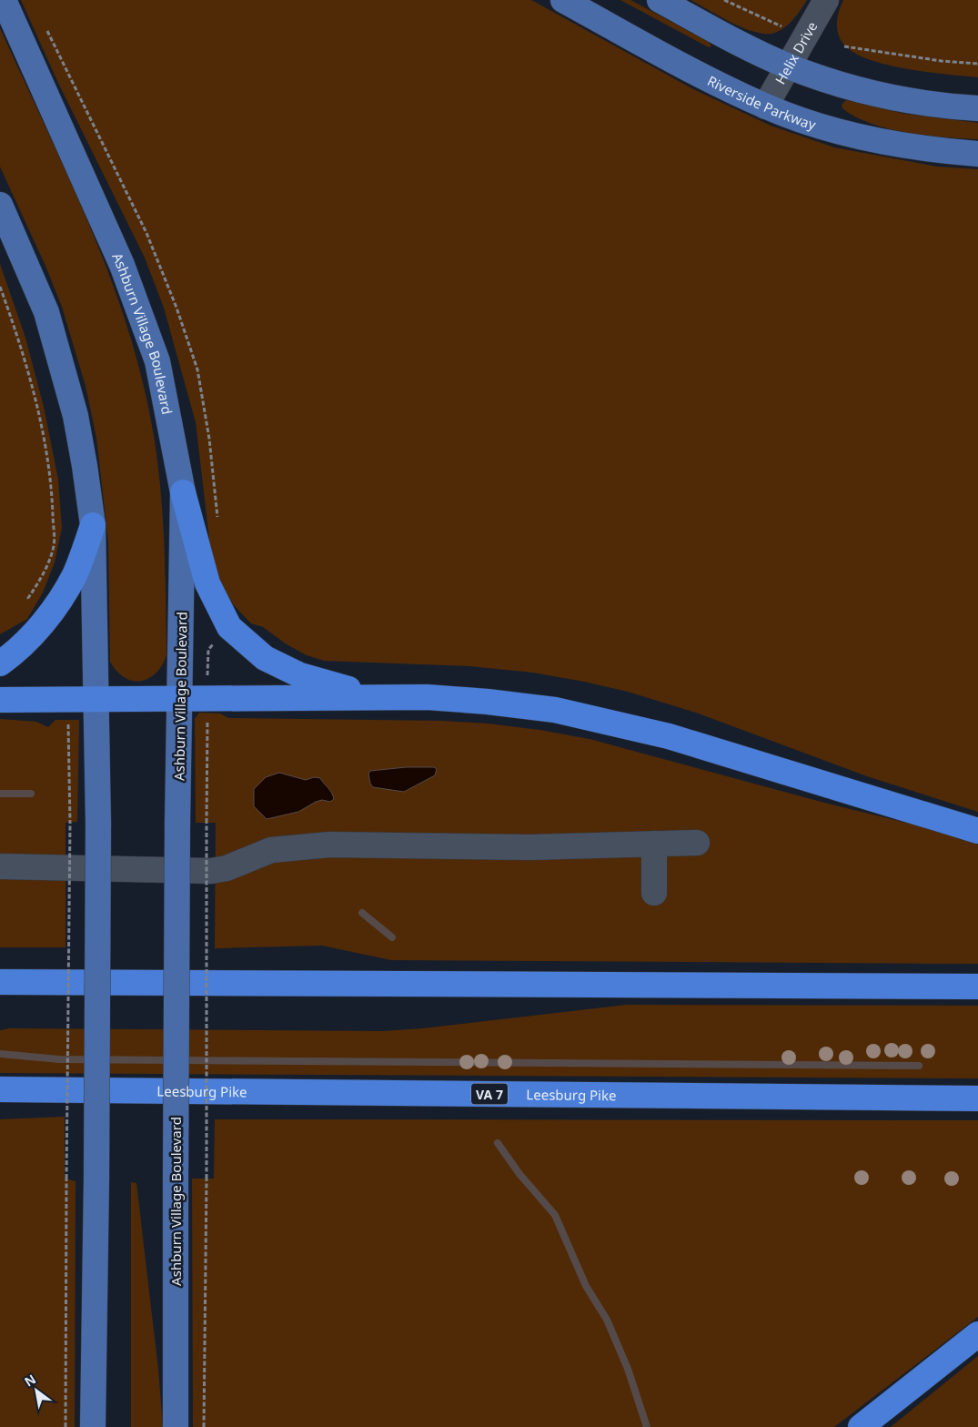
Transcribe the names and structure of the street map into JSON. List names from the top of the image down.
{
  "streets": {
    "highway": ["Leesburg Pike", "VA 7"],
    "main road": ["Riverside Parkway", "Ashburn Village Boulevard"],
    "street": ["Helix Drive"]
  },
  "crossings": [
    ["Helix Drive", "Riverside Parkway"]
  ],
  "north": "top left"
}
